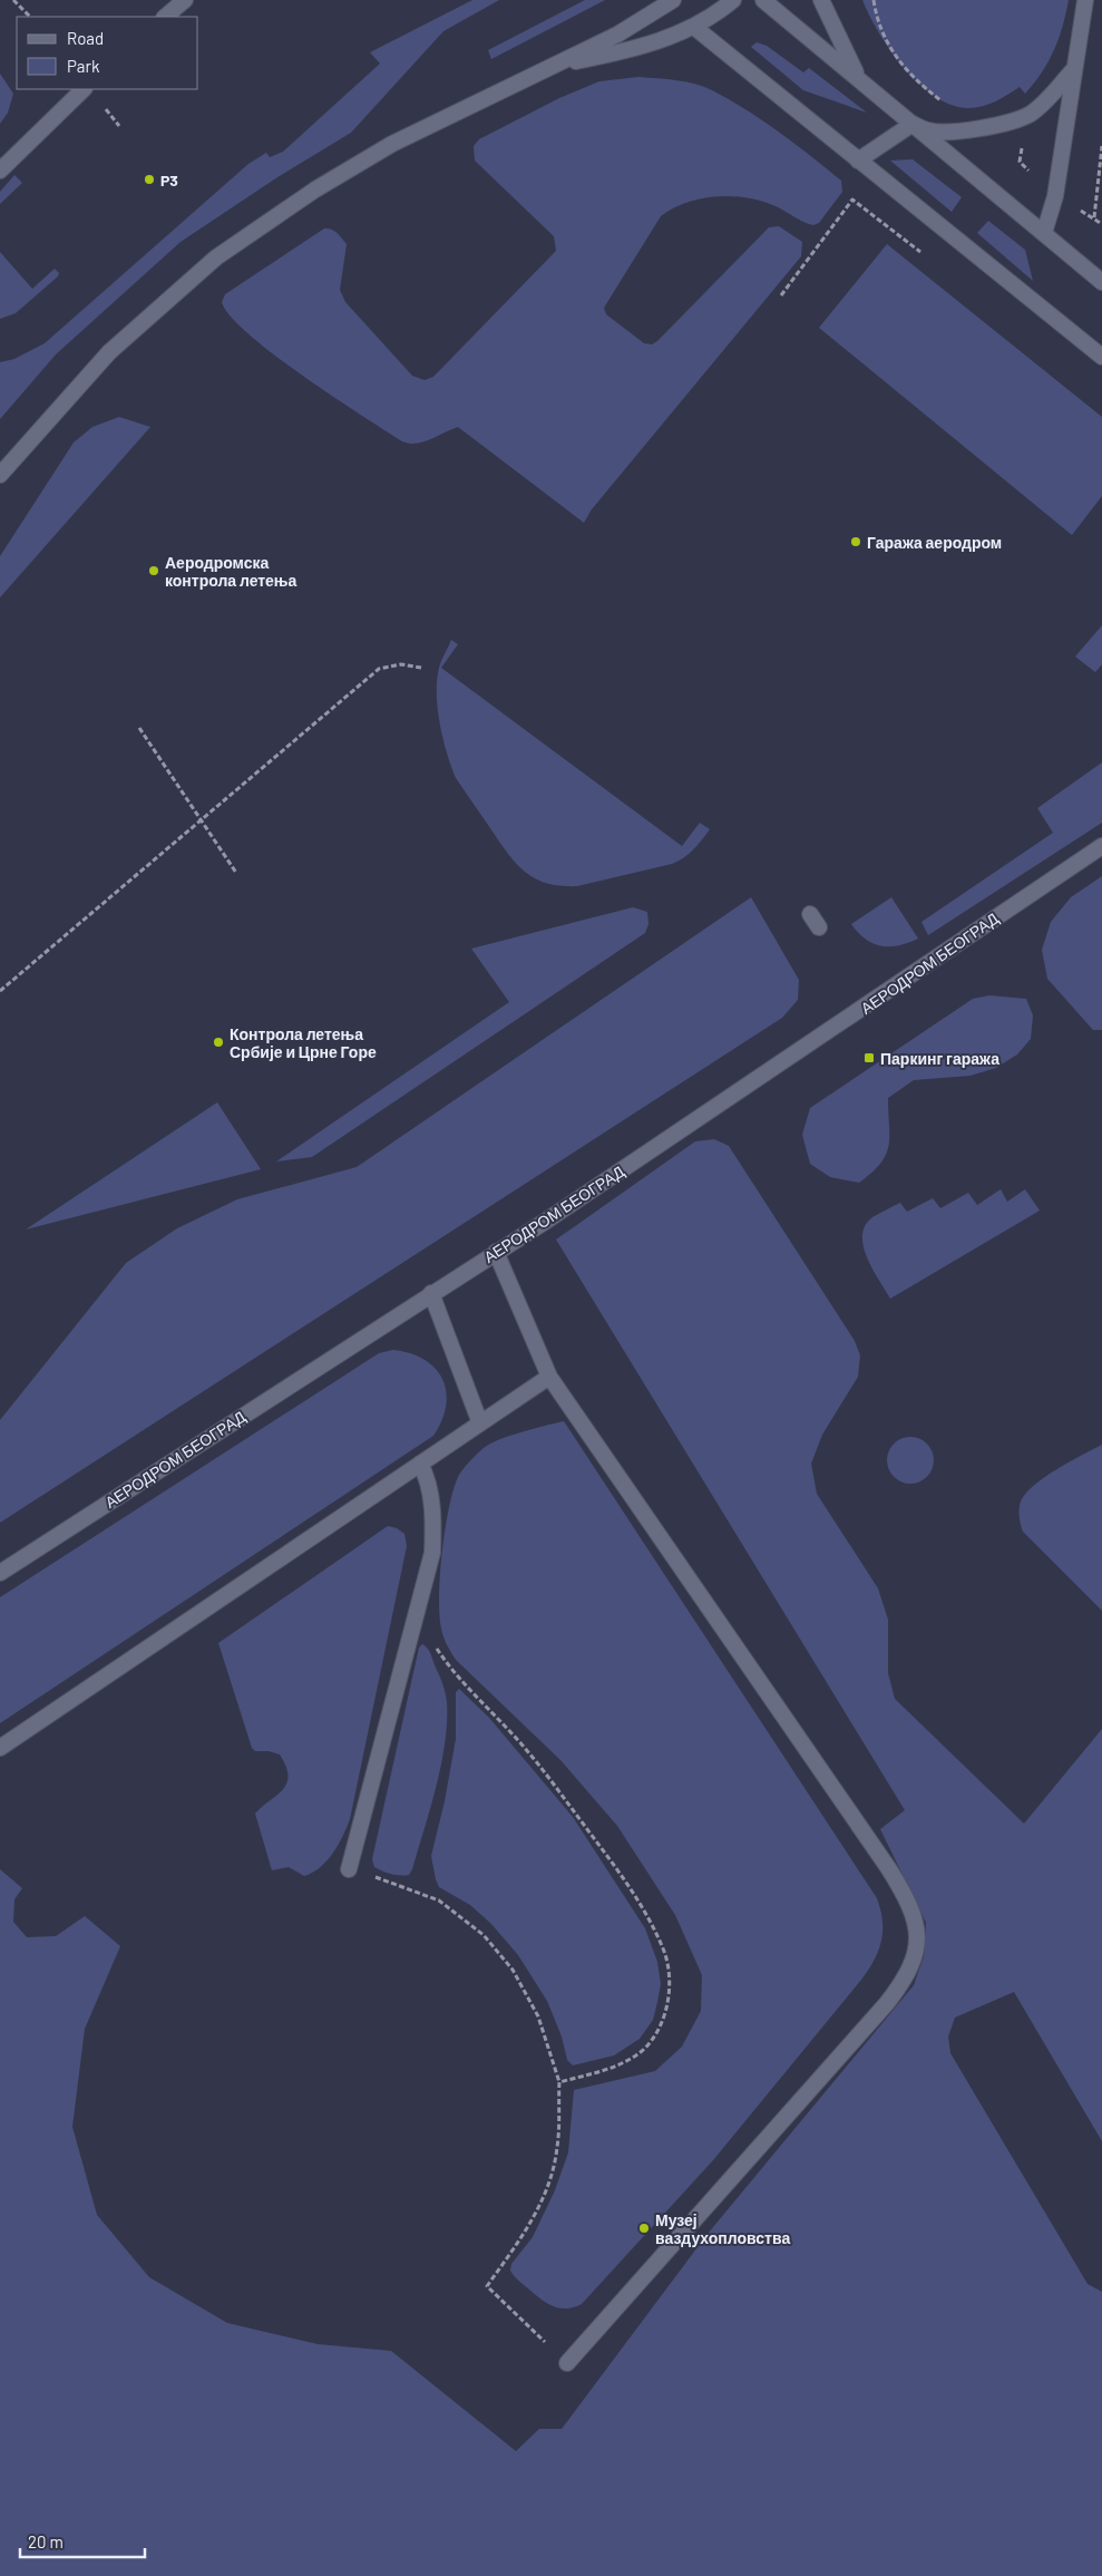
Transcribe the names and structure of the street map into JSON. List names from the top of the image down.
{
  "streets": {
    "street": ["АЕРОДРОМ БЕОГРАД"]
  },
  "places": {
    "other": [
      "P3",
      "Гаража аеродром",
      "Аеродромска контрола летења",
      "Контрола летења Србије и Црне Горе",
      "Музеј ваздухопловства"
    ],
    "transit": ["Паркинг гаража"]
  },
  "legend": ["Road", "Park"],
  "scale_bar": "20 m"
}
